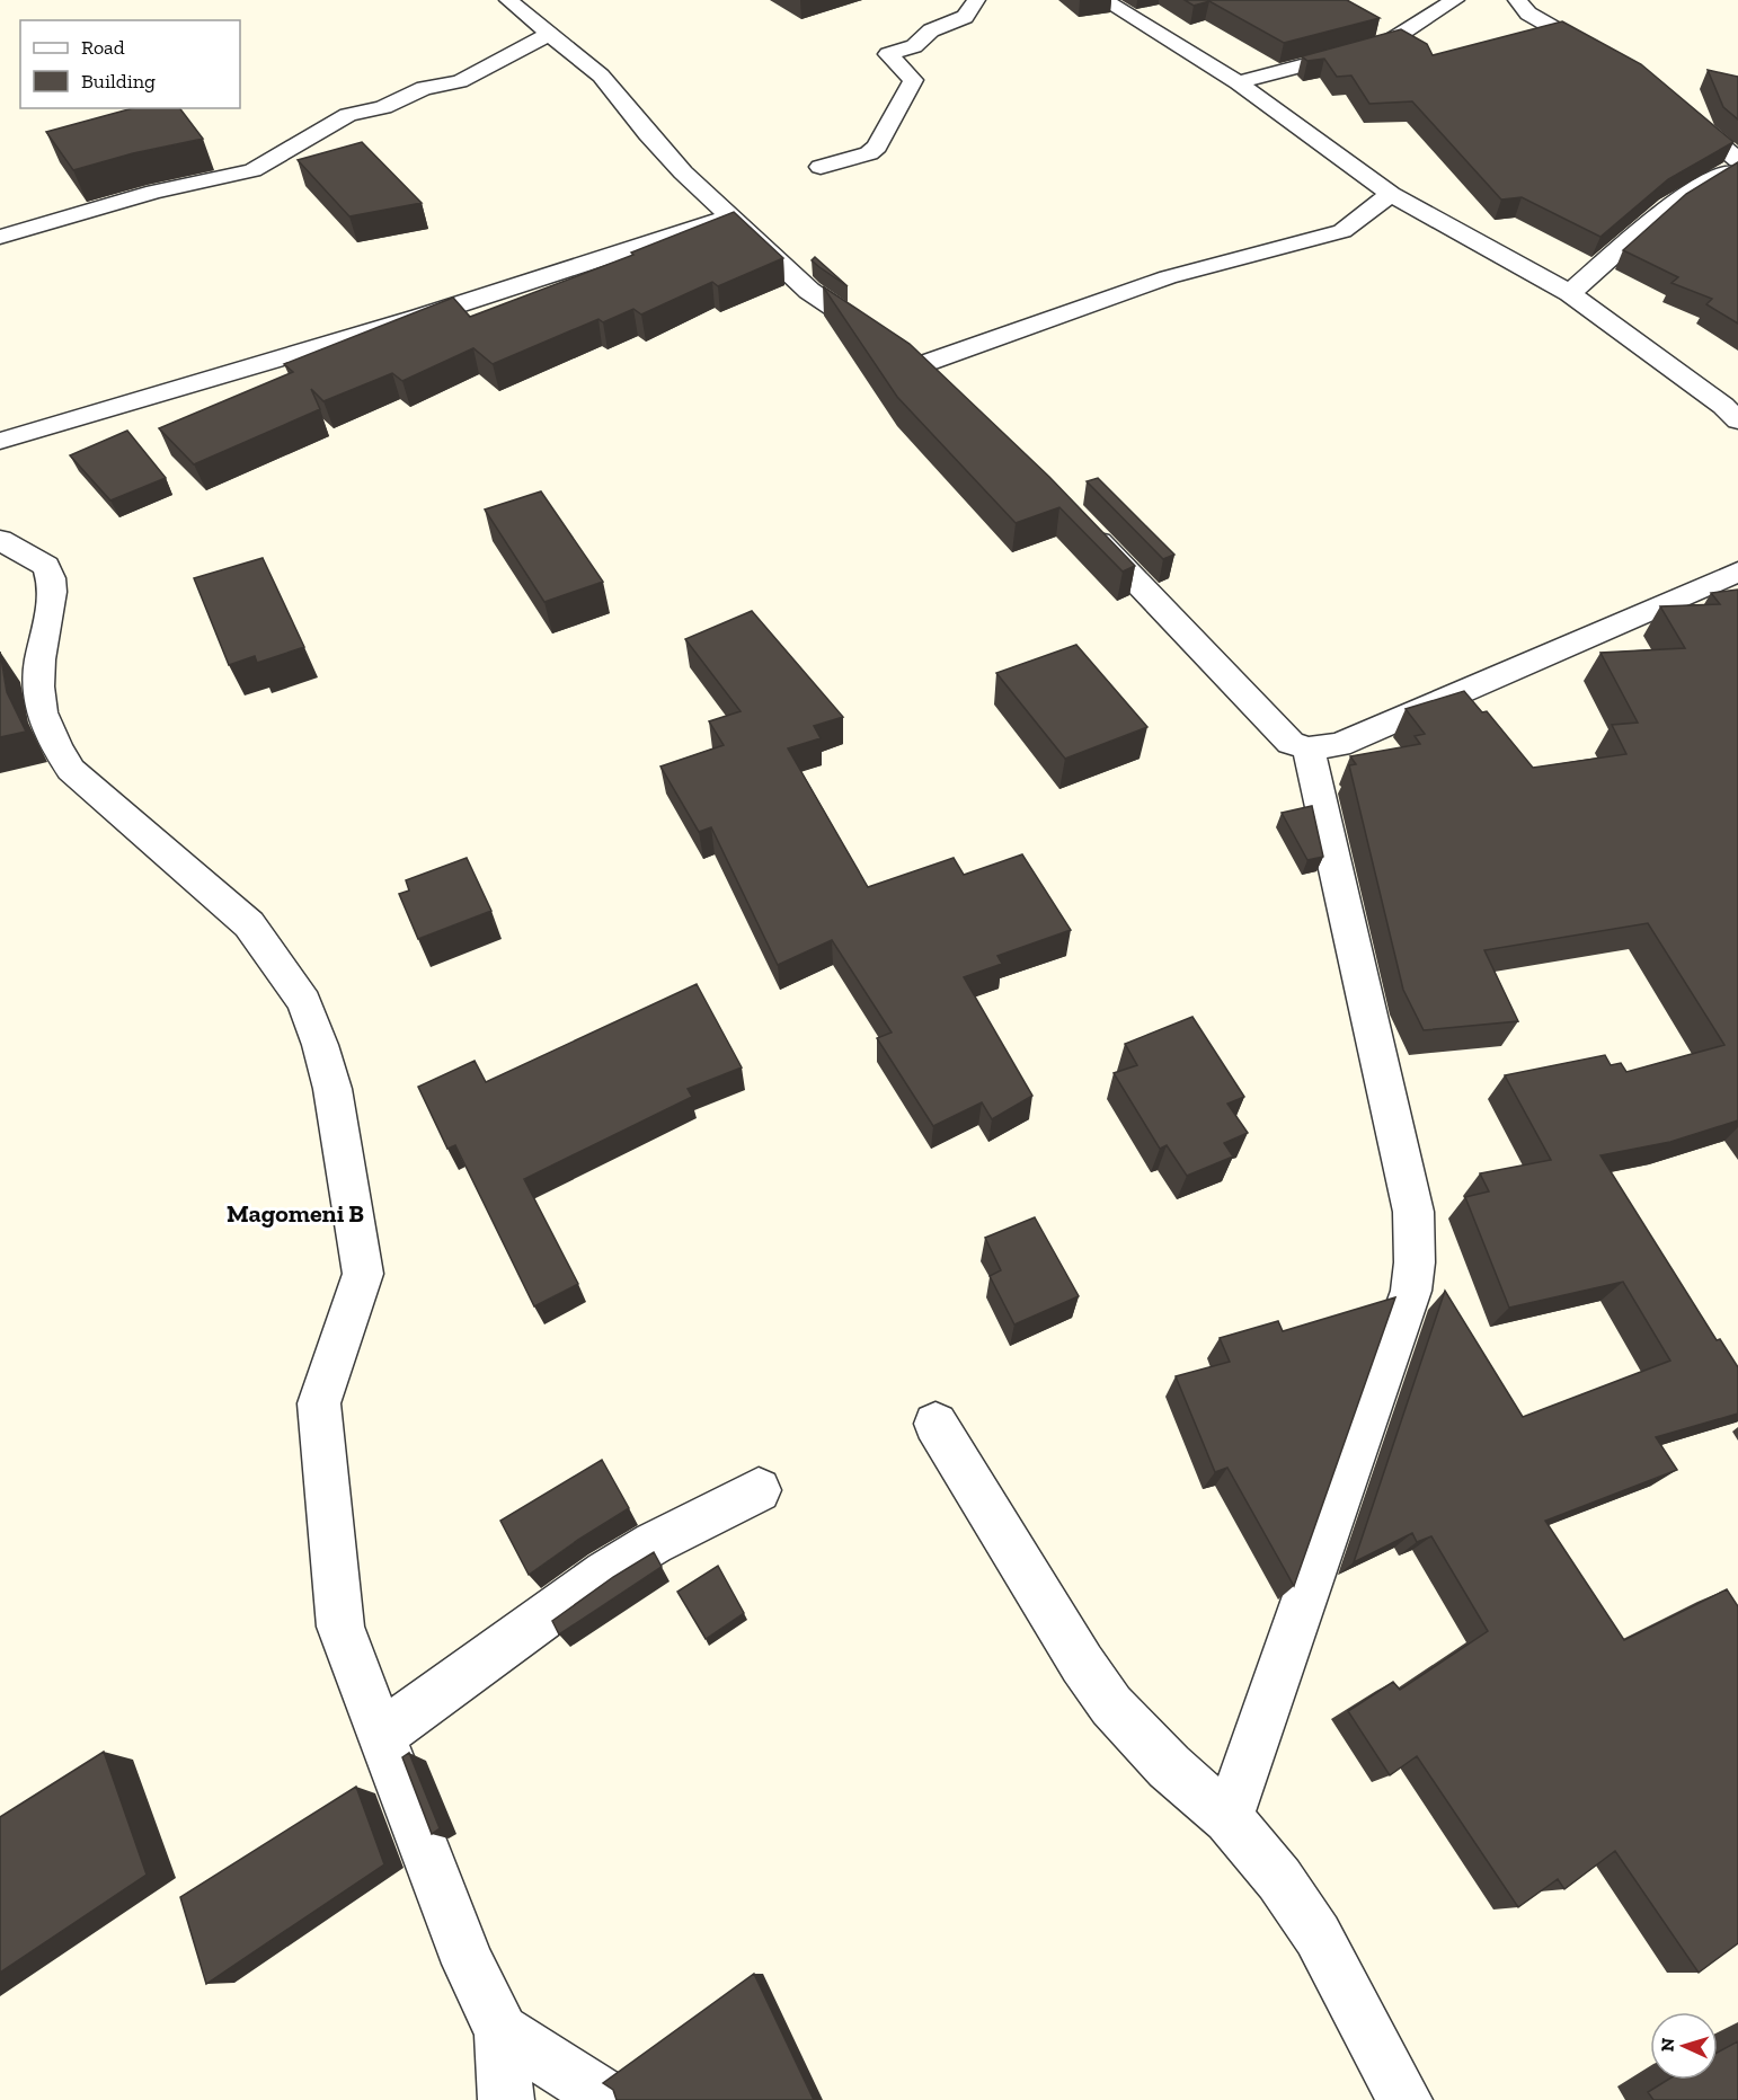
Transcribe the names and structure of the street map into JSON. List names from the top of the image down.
{
  "districts": ["Magomeni B"],
  "legend": ["Road", "Building"],
  "north": "left"
}
